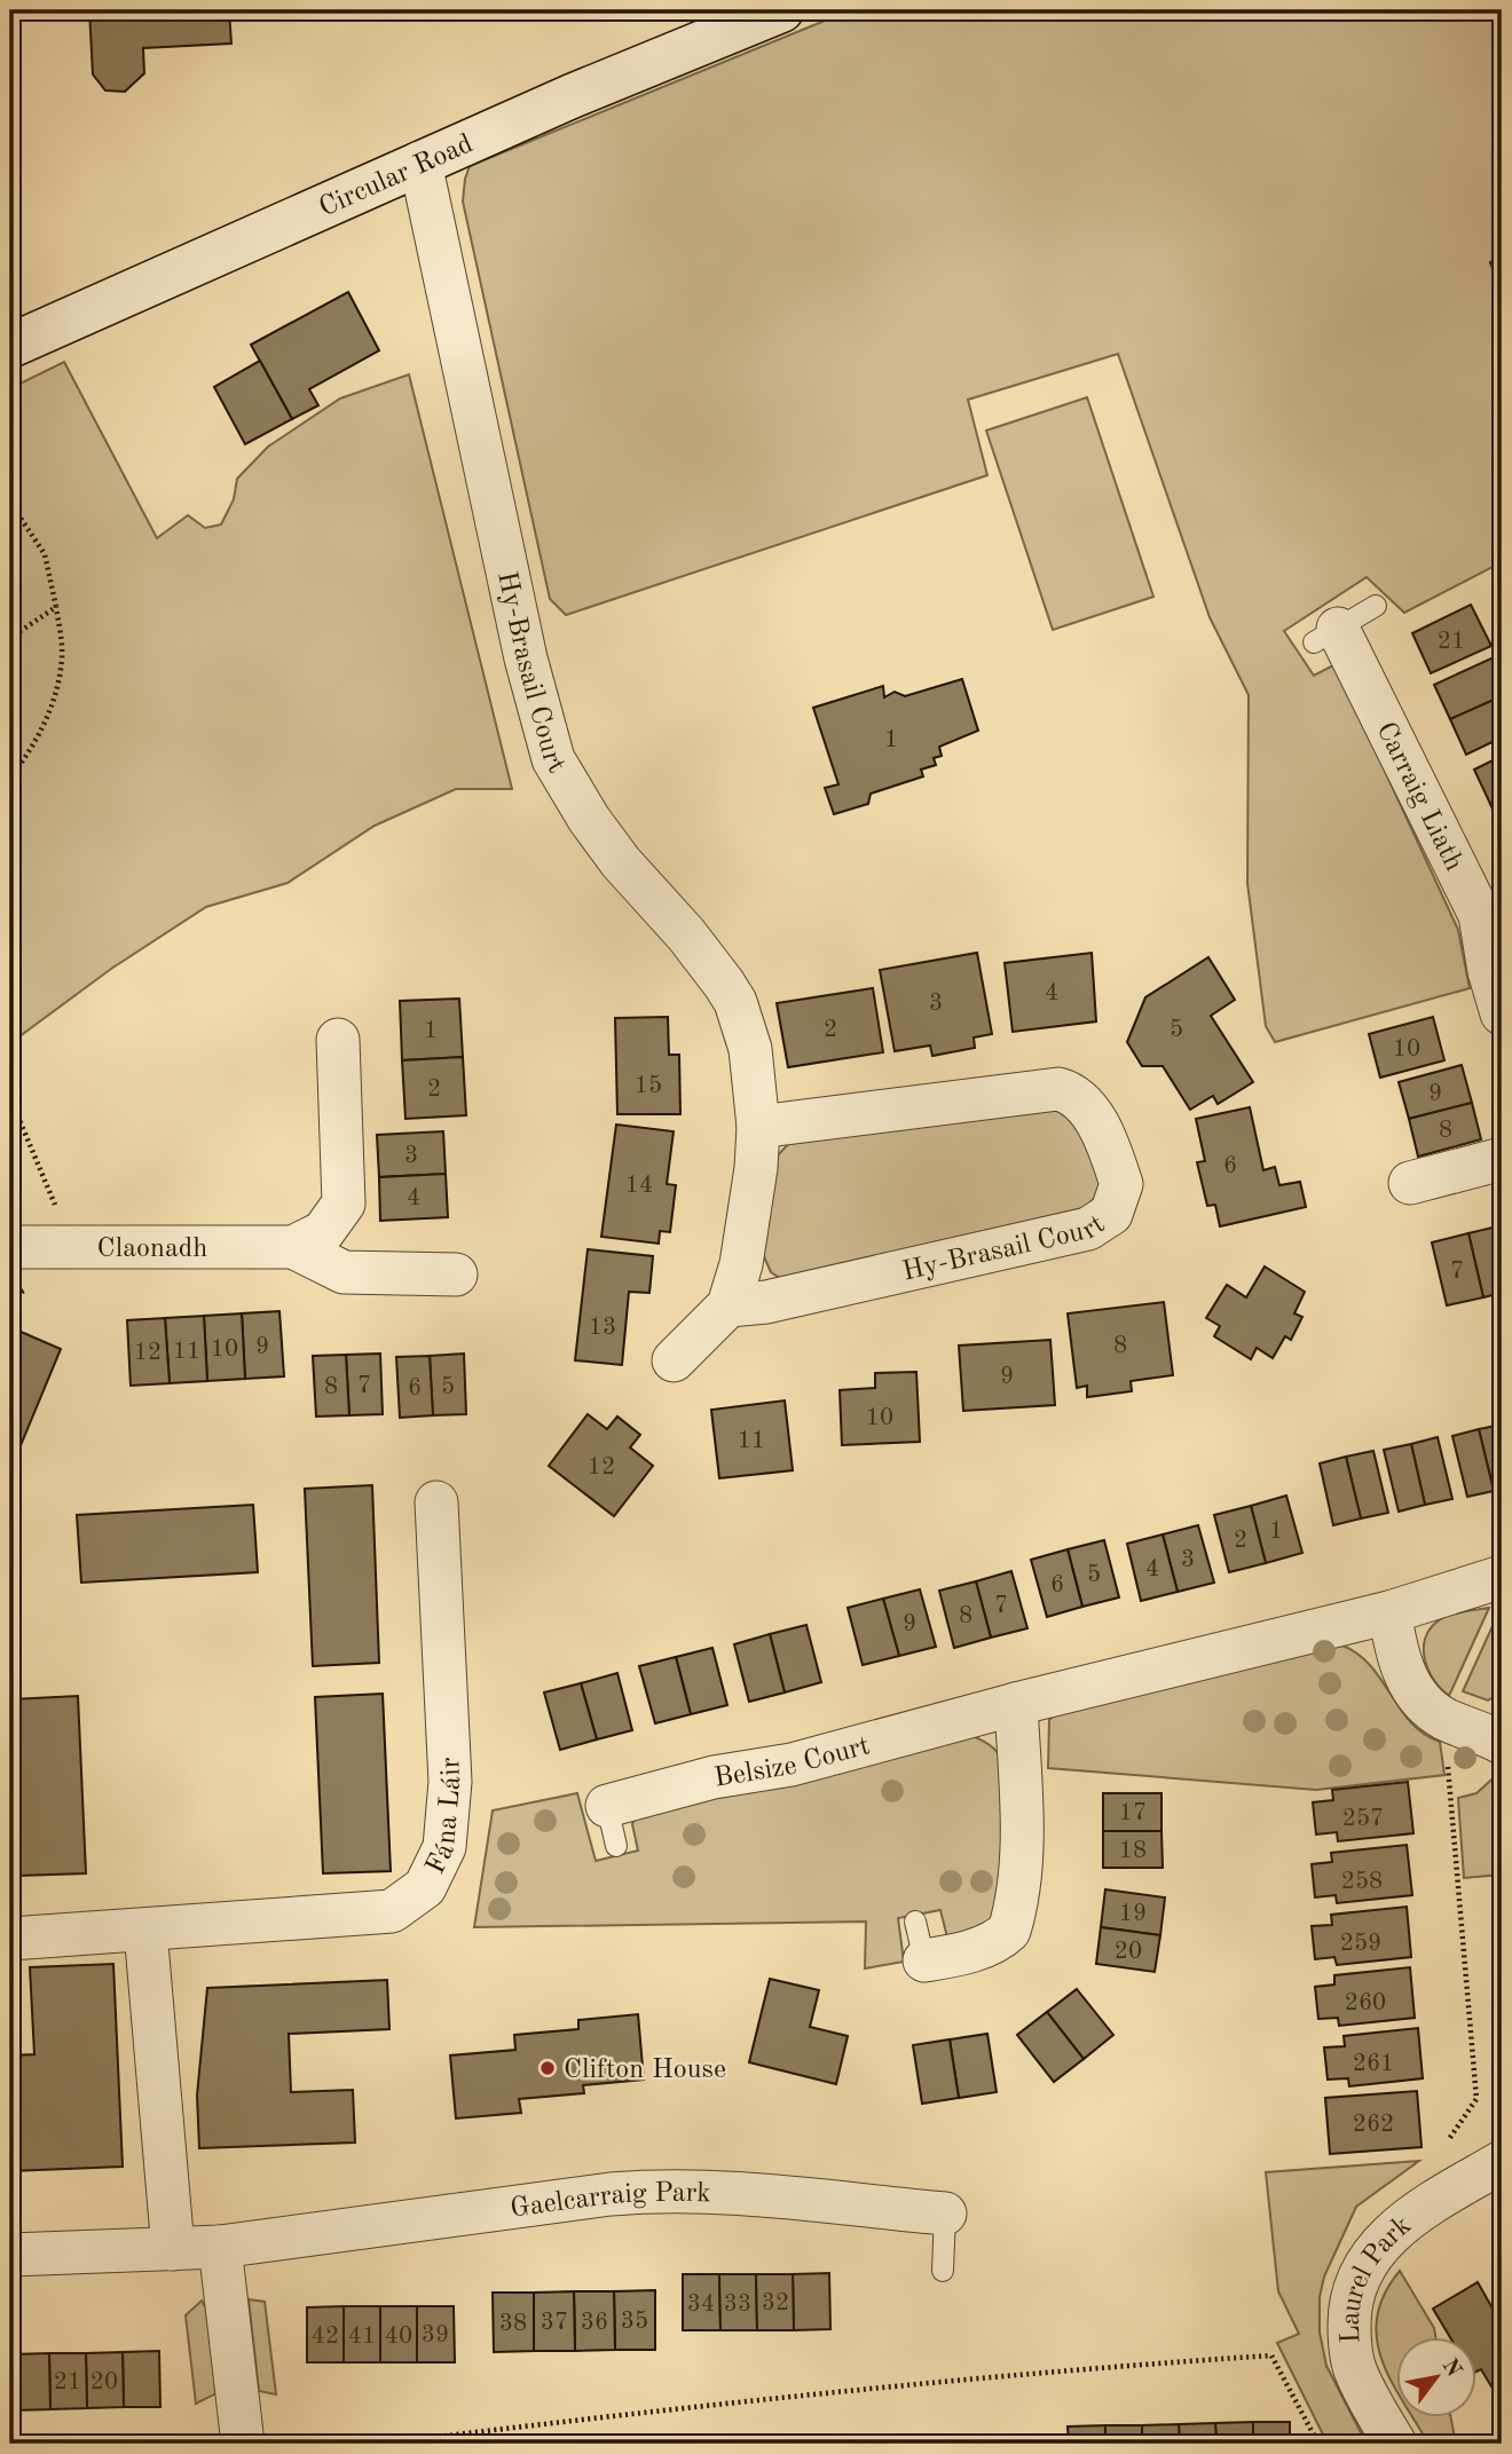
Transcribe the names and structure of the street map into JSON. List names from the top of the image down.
{
  "streets": {
    "street": [
      "Circular Road",
      "Hy-Brasail Court",
      "Carraig Liath",
      "Claonadh",
      "Belsize Court",
      "Fána Láir",
      "Gaelcarraig Park",
      "Laurel Park"
    ]
  },
  "crossings": [
    ["Circular Road", "Hy-Brasail Court"]
  ],
  "places": ["Clifton House"],
  "house_numbers": [
    "21",
    "1",
    "4",
    "3",
    "2",
    "5",
    "1",
    "10",
    "15",
    "2",
    "9",
    "8",
    "3",
    "6",
    "14",
    "4",
    "7",
    "13",
    "8",
    "9",
    "10",
    "11",
    "12",
    "9",
    "7",
    "8",
    "5",
    "6",
    "10",
    "11",
    "12",
    "1",
    "2",
    "3",
    "4",
    "5",
    "6",
    "7",
    "8",
    "9",
    "17",
    "257",
    "18",
    "258",
    "19",
    "259",
    "20",
    "260",
    "261",
    "262",
    "32",
    "34",
    "33",
    "35",
    "37",
    "36",
    "38",
    "39",
    "42",
    "41",
    "40",
    "21",
    "20"
  ],
  "north": "top right"
}
